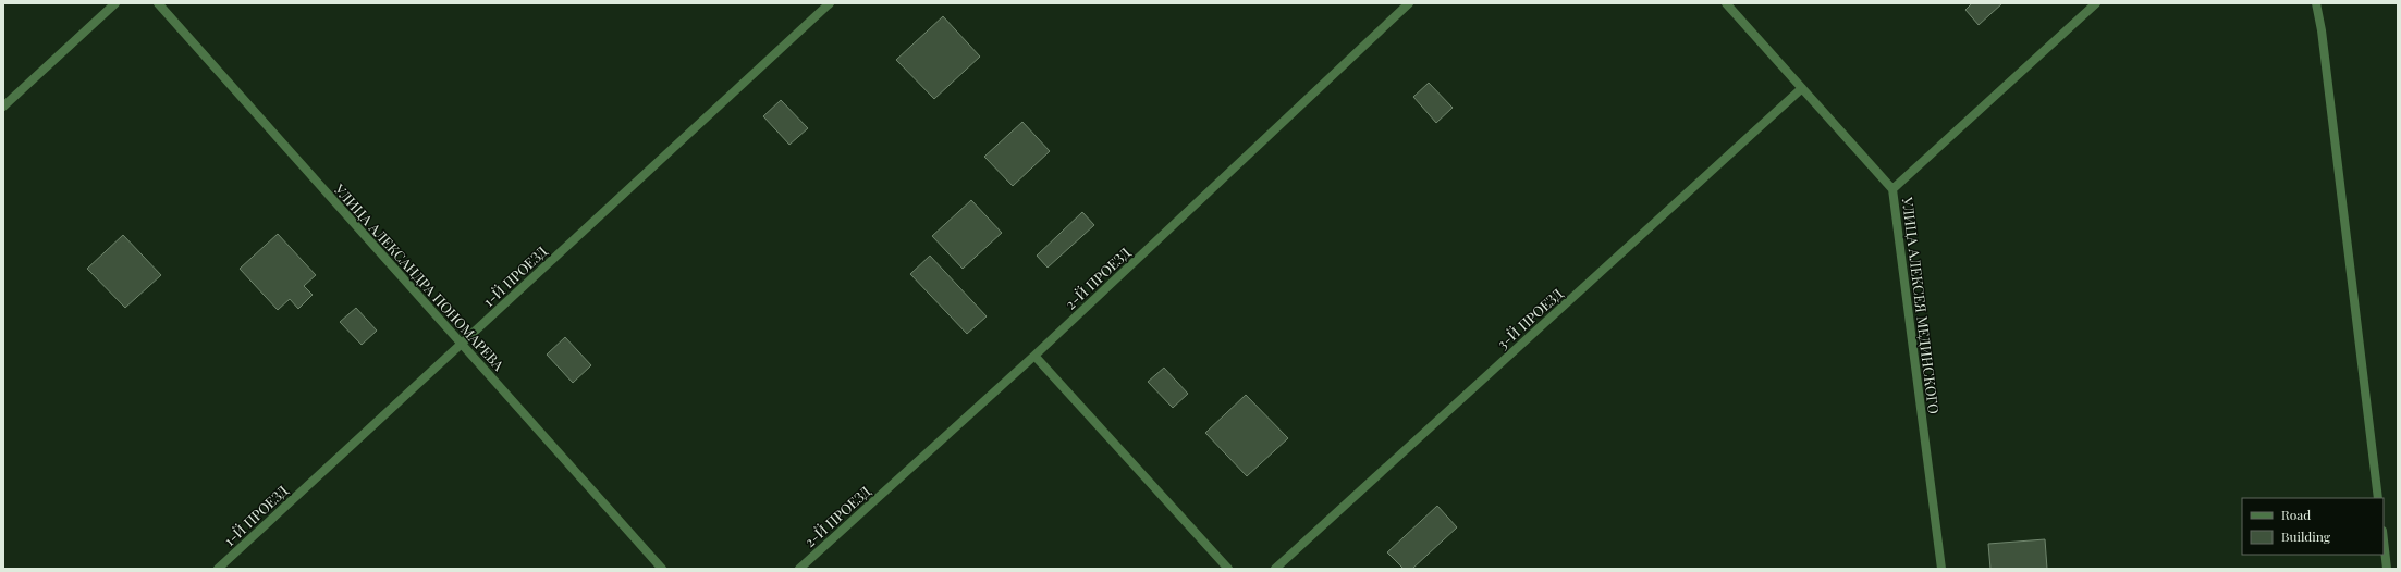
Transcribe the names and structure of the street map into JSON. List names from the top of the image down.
{
  "streets": {
    "street": [
      "1-Й ПРОЕЗД",
      "УЛИЦА АЛЕКСАНДРА ПОНОМАРЕВА",
      "2-Й ПРОЕЗД",
      "УЛИЦА АЛЕКСЕЯ МЕДИНСКОГО",
      "3-Й ПРОЕЗД"
    ]
  },
  "crossings": [
    ["1-Й ПРОЕЗД", "УЛИЦА АЛЕКСАНДРА ПОНОМАРЕВА"],
    ["УЛИЦА АЛЕКСЕЯ МЕДИНСКОГО", "3-Й ПРОЕЗД"]
  ],
  "legend": ["Road", "Building"]
}
